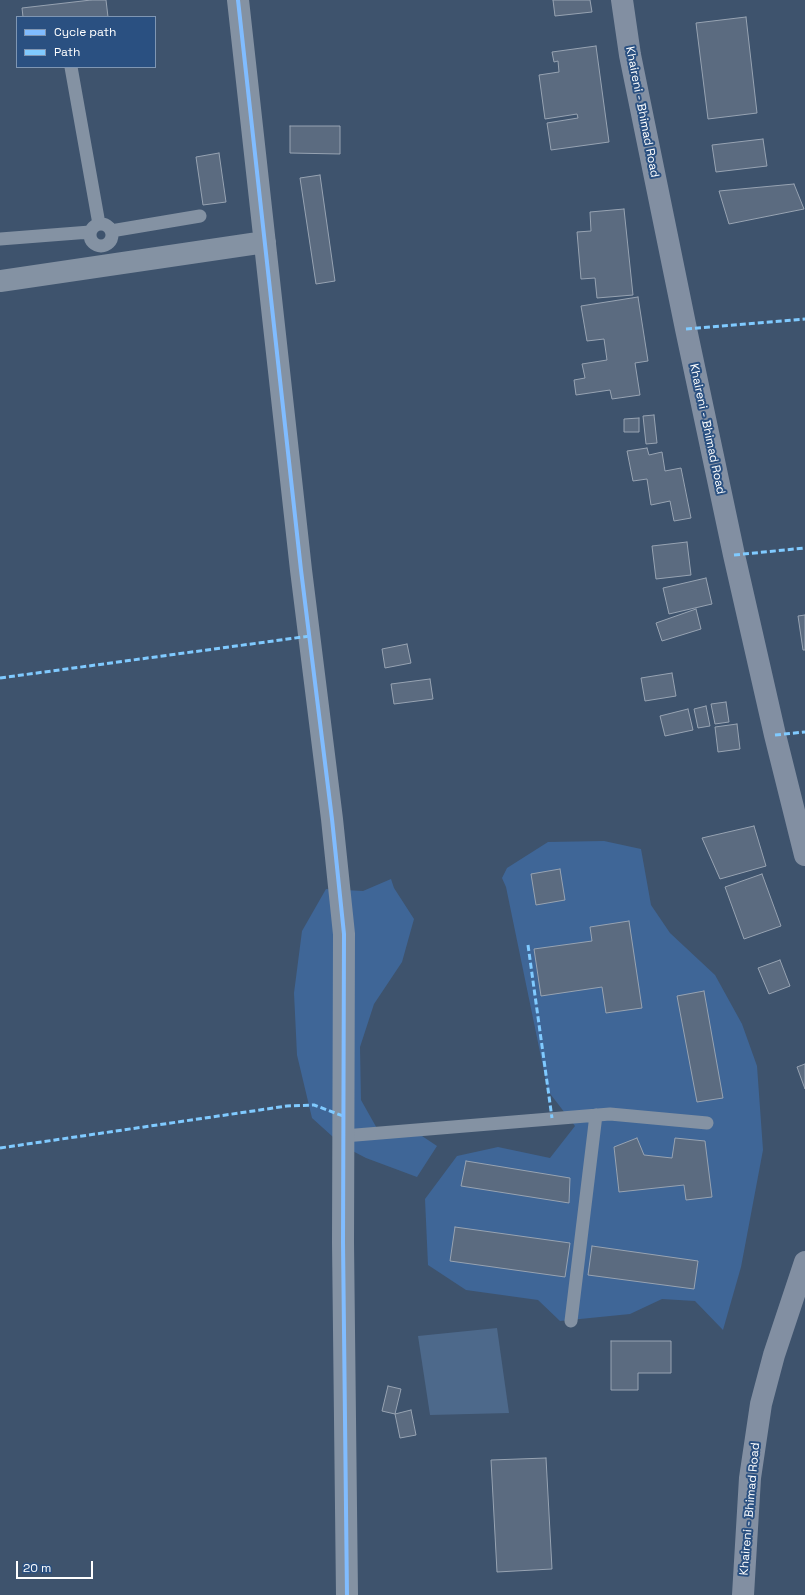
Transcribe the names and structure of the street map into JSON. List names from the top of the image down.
{
  "streets": {
    "main road": ["Khaireni - Bhimad Road"]
  },
  "legend": ["Cycle path", "Path"],
  "scale_bar": "20 m"
}
